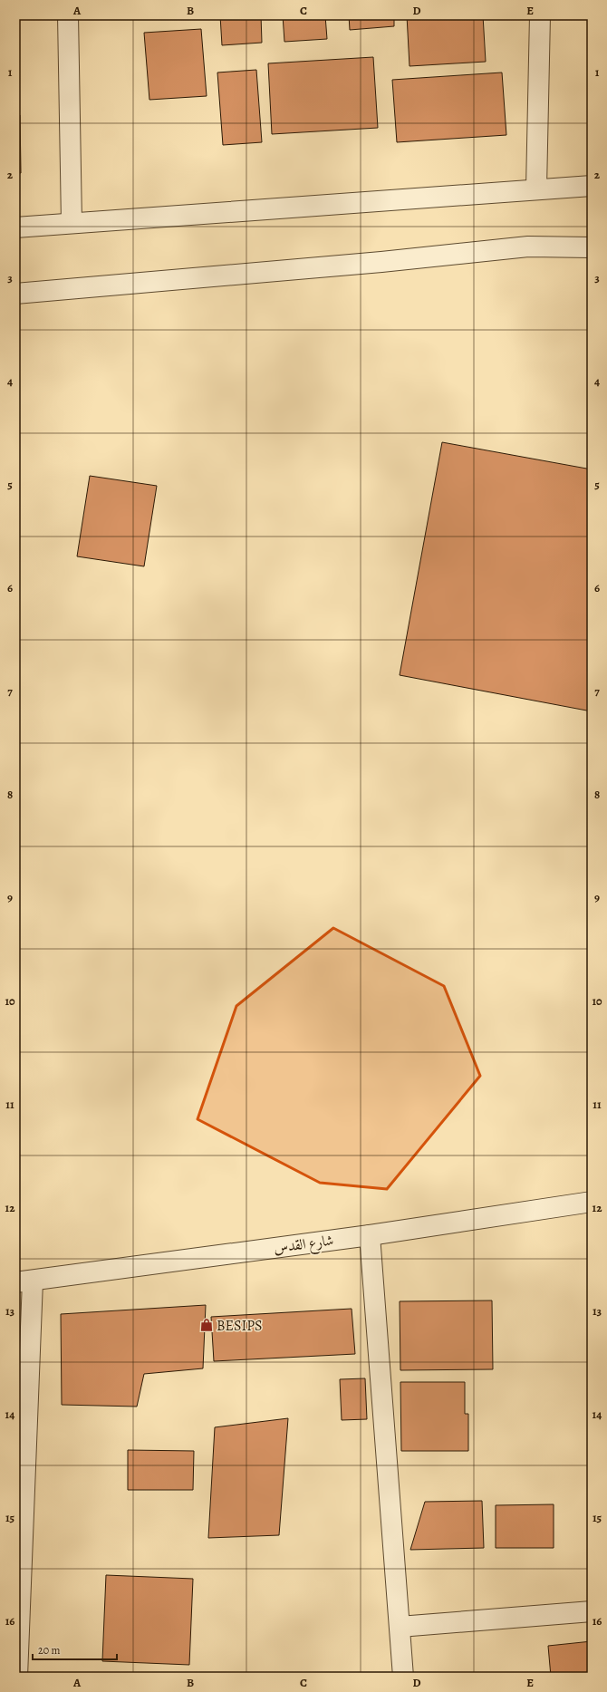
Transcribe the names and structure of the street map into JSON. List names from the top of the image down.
{
  "streets": {
    "street": ["شارع القدس"]
  },
  "places": {
    "shop": ["BESIPS"]
  },
  "scale_bar": "20 m",
  "grid": {
    "columns": [
      "A",
      "B",
      "C",
      "D",
      "E"
    ],
    "rows": [
      "1",
      "2",
      "3",
      "4",
      "5",
      "6",
      "7",
      "8",
      "9",
      "10",
      "11",
      "12",
      "13",
      "14",
      "15",
      "16"
    ]
  }
}
